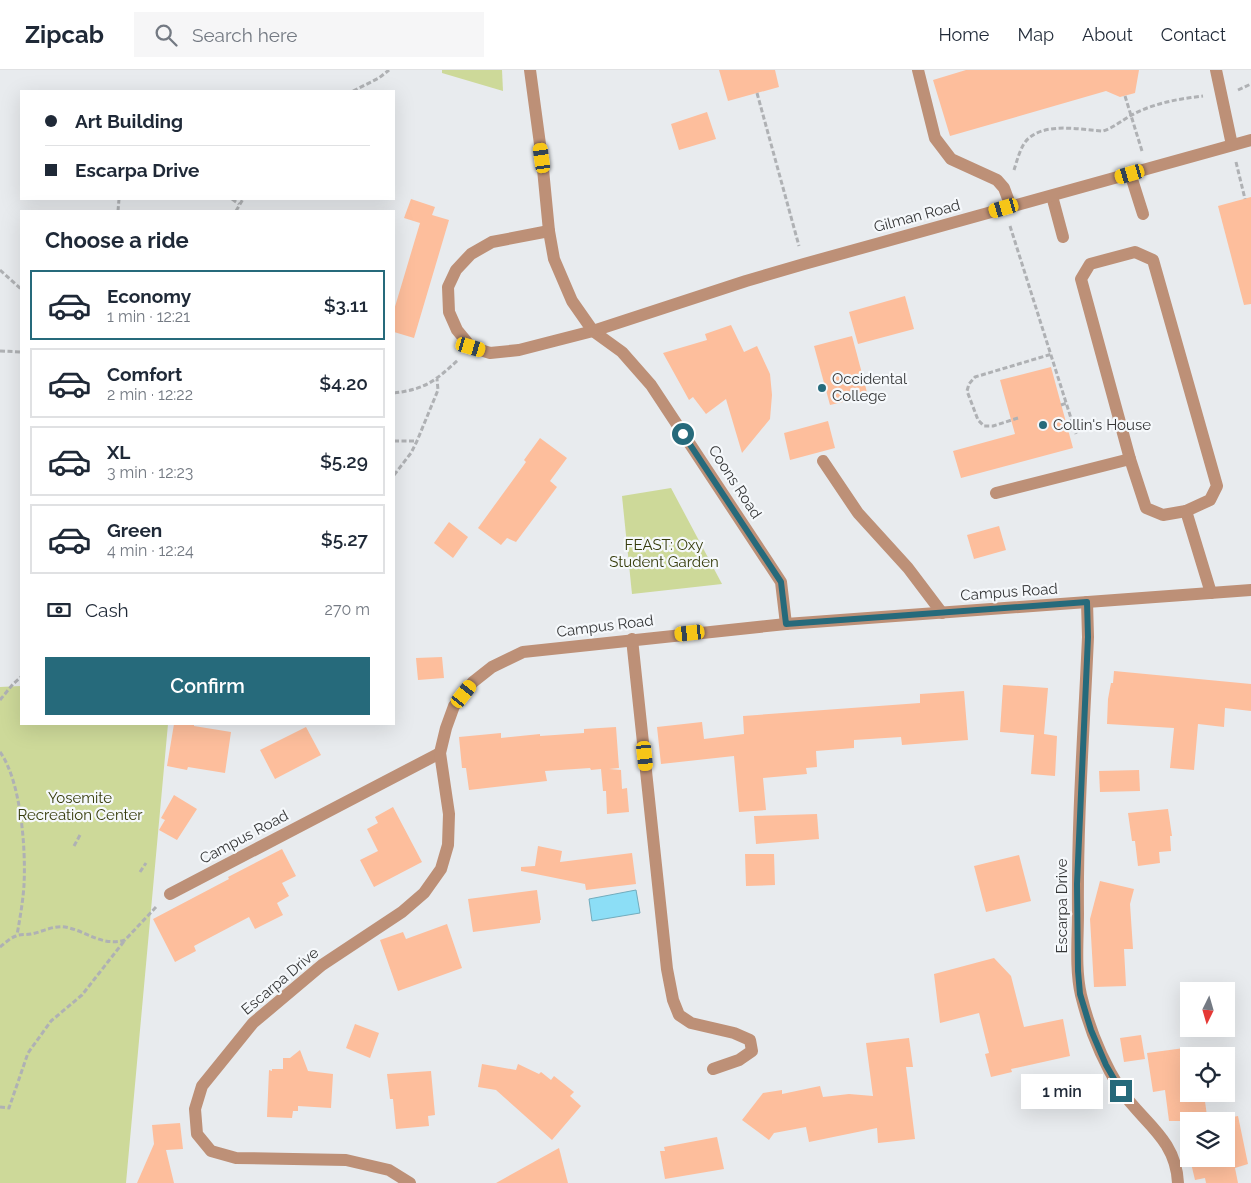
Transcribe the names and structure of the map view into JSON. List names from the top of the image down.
{
  "streets": {
    "street": [
      "Gilman Road",
      "Coons Road",
      "Campus Road",
      "Escarpa Drive"
    ]
  },
  "crossings": [
    ["Gilman Road", "Coons Road"],
    ["Coons Road", "Campus Road"],
    ["Campus Road", "Escarpa Drive"]
  ],
  "parks": ["FEAST: Oxy Student Garden", "Yosemite Recreation Center"],
  "places": ["Occidental College", "Collin's House"],
  "north": "bottom",
  "page": {
    "header": "Zipcab",
    "search": "Search here",
    "nav": [
      "Home",
      "Map",
      "About",
      "Contact"
    ],
    "banner": ["Art Building", "Escarpa Drive"],
    "heading": "Choose a ride",
    "list": [
      {
        "name": "Economy",
        "note": "1 min · 12:21",
        "value": "$3.11"
      },
      {
        "name": "Comfort",
        "note": "2 min · 12:22",
        "value": "$4.20"
      },
      {
        "name": "XL",
        "note": "3 min · 12:23",
        "value": "$5.29"
      },
      {
        "name": "Green",
        "note": "4 min · 12:24",
        "value": "$5.27"
      }
    ],
    "pay": ["Cash", "270 m"],
    "buttons": "Confirm",
    "bubble": "1 min"
  }
}
